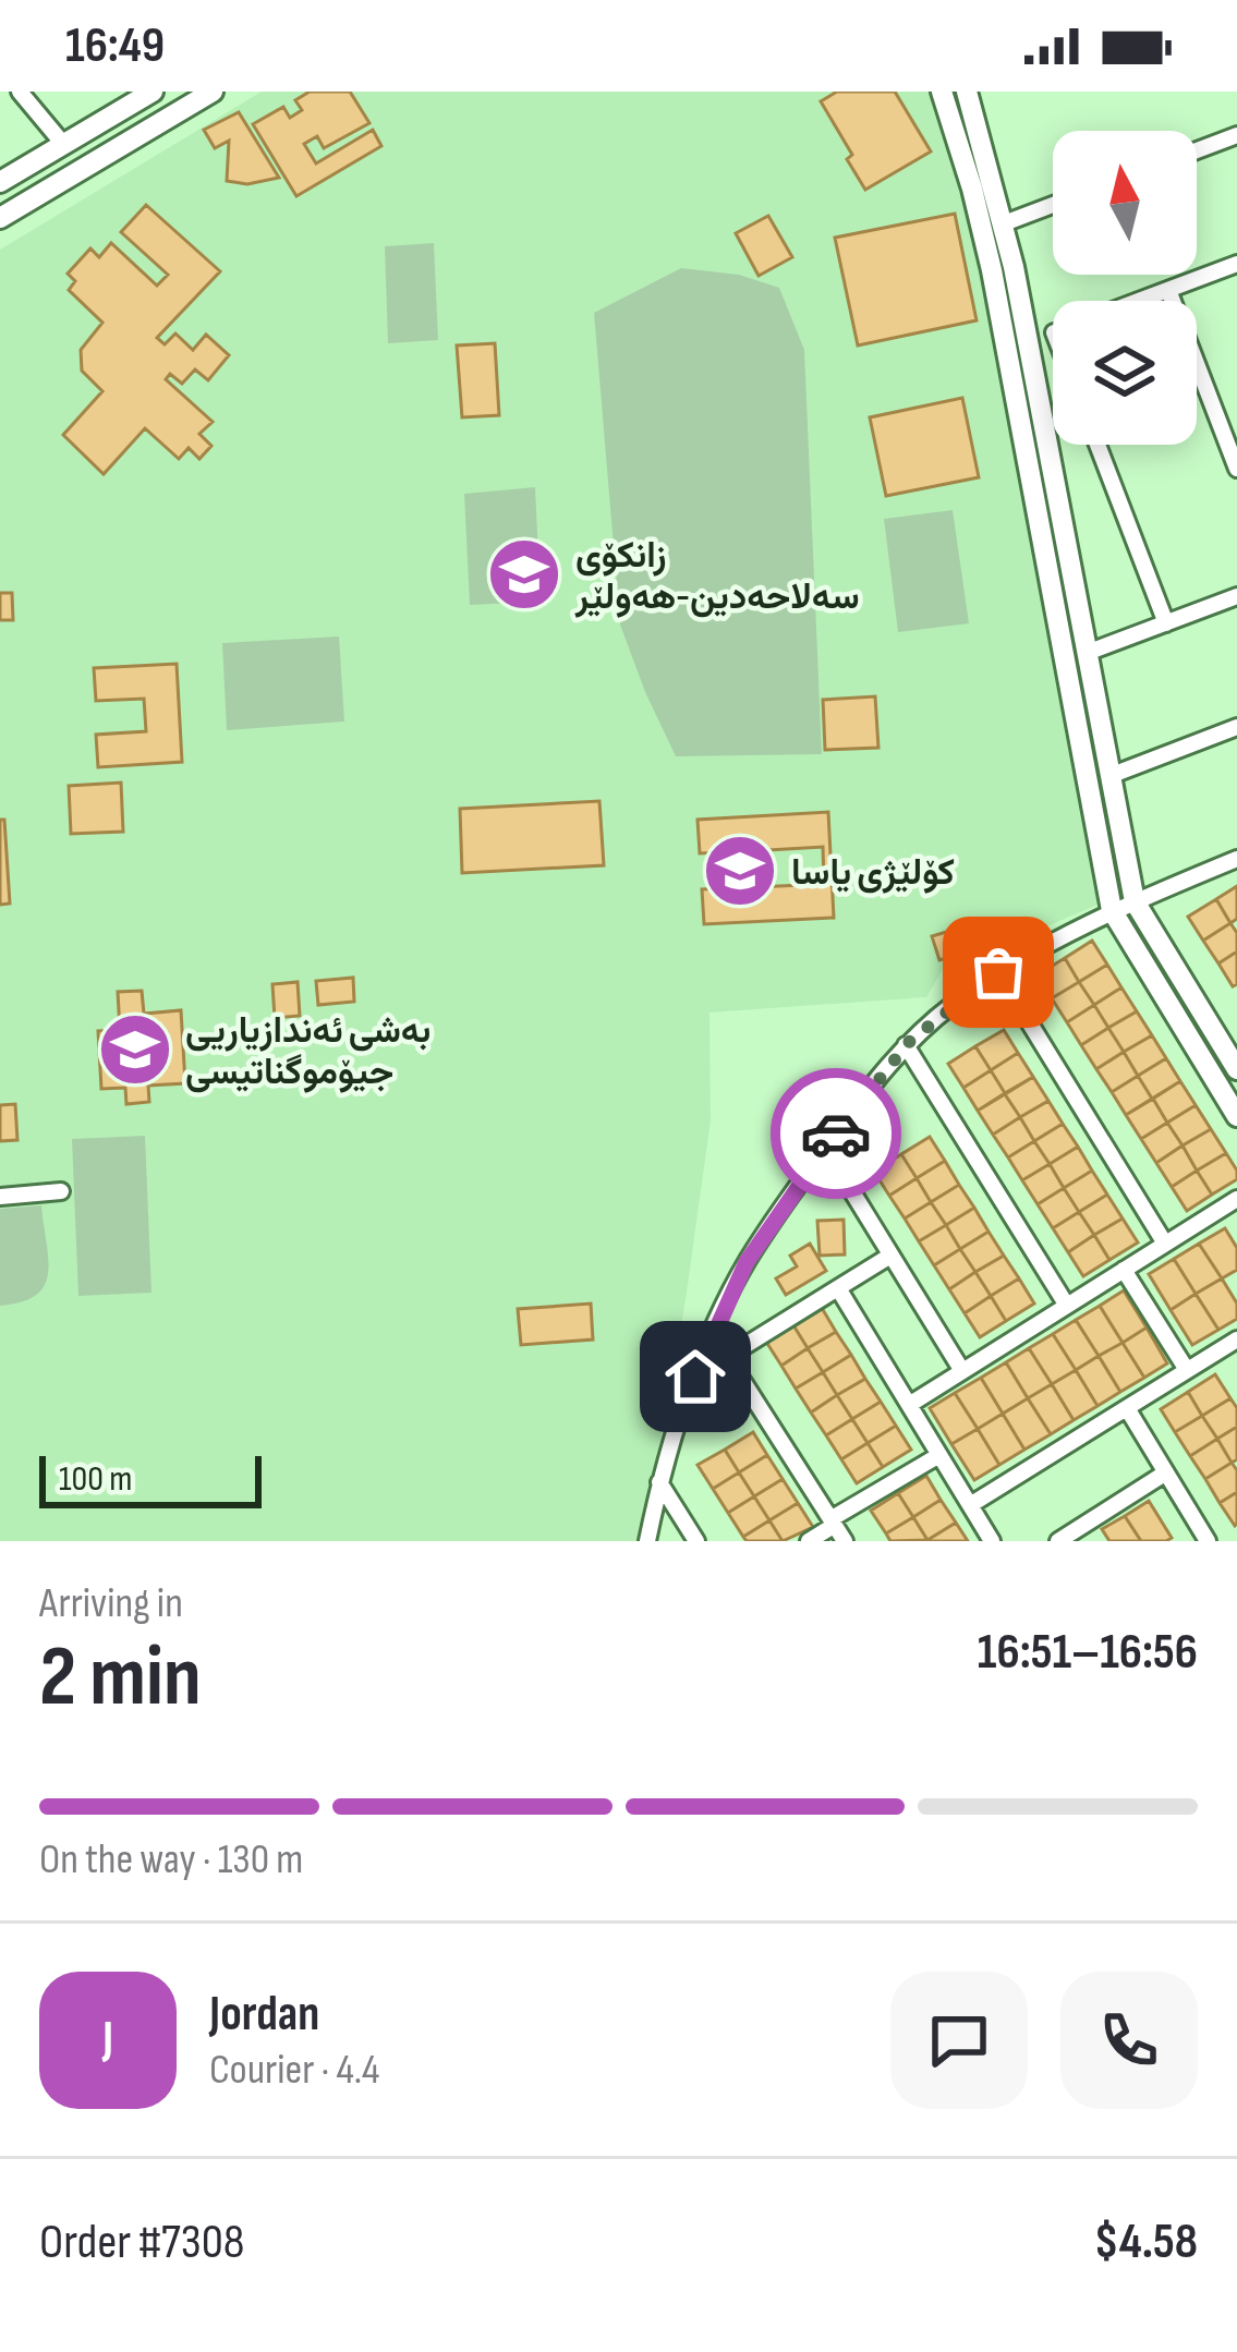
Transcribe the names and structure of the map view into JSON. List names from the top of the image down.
{
  "places": {
    "school or university": ["زانکۆی سەلاحەدین-هەولێر", "کۆلێژی یاسا", "بەشی ئەندازیاریی جیۆموگناتیسی"]
  },
  "scale_bar": "100 m",
  "north": "top",
  "page": {
    "status": "16:49",
    "scale": "100 m",
    "heading": ["2 min", "Arriving in", "16:51–16:56"],
    "panel": [
      "Jordan",
      "Courier · 4.4",
      "Order #7308",
      "$4.58"
    ],
    "bar": "On the way · 130 m",
    "round": "J"
  }
}
